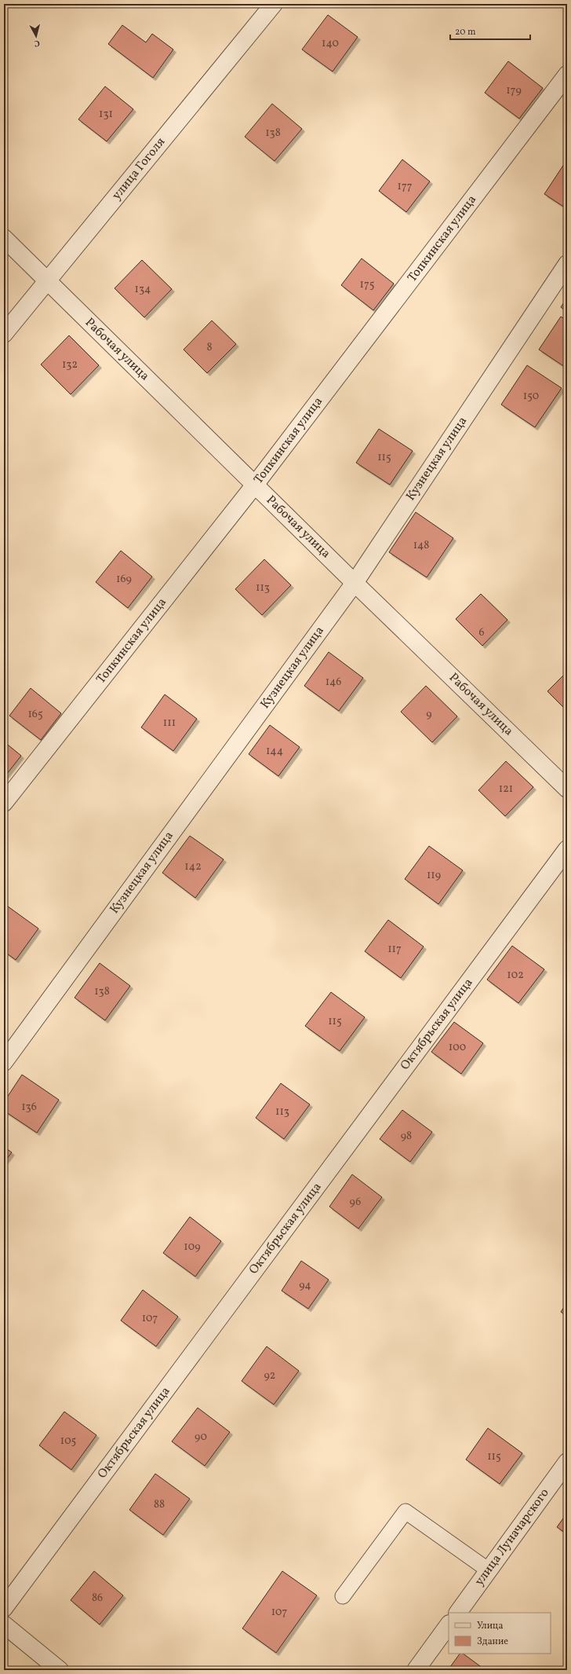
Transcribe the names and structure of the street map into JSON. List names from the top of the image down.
{
  "streets": {
    "street": [
      "улица Гоголя",
      "Топкинская улица",
      "Рабочая улица",
      "Кузнецкая улица",
      "Октябрьская улица",
      "улица Луначарского"
    ]
  },
  "crossings": [
    ["улица Гоголя", "Рабочая улица"],
    ["Топкинская улица", "Рабочая улица"],
    ["Рабочая улица", "Кузнецкая улица"]
  ],
  "house_numbers": [
    "140",
    "179",
    "131",
    "138",
    "177",
    "175",
    "134",
    "8",
    "132",
    "150",
    "115",
    "148",
    "169",
    "113",
    "6",
    "146",
    "165",
    "9",
    "111",
    "144",
    "121",
    "142",
    "119",
    "117",
    "102",
    "138",
    "115",
    "100",
    "136",
    "113",
    "98",
    "96",
    "109",
    "94",
    "107",
    "92",
    "90",
    "105",
    "115",
    "88",
    "86",
    "107"
  ],
  "legend": ["Улица", "Здание"],
  "scale_bar": "20 m",
  "north": "bottom"
}
